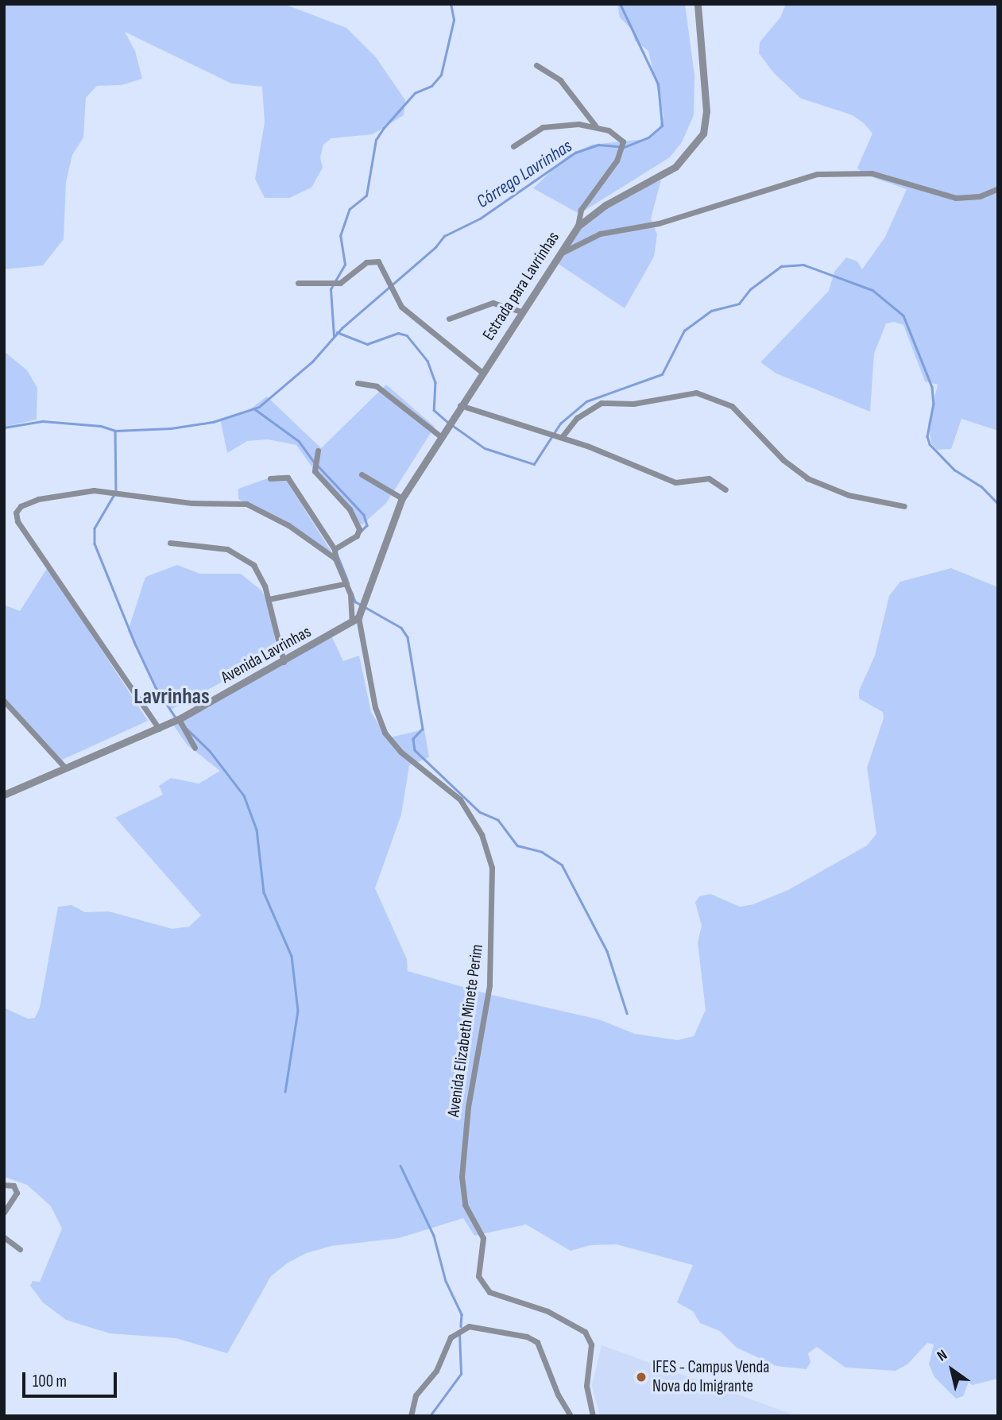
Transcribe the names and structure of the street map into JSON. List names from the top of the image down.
{
  "streets": {
    "street": ["Estrada para Lavrinhas", "Avenida Lavrinhas", "Avenida Elizabeth Minete Perim"]
  },
  "crossings": [
    ["Estrada para Lavrinhas", "Avenida Lavrinhas"],
    ["Estrada para Lavrinhas", "Avenida Elizabeth Minete Perim"],
    ["Avenida Lavrinhas", "Avenida Elizabeth Minete Perim"]
  ],
  "districts": ["Lavrinhas"],
  "water": ["Córrego Lavrinhas"],
  "places": ["IFES - Campus Venda Nova do Imigrante"],
  "scale_bar": "100 m",
  "north": "top left"
}
